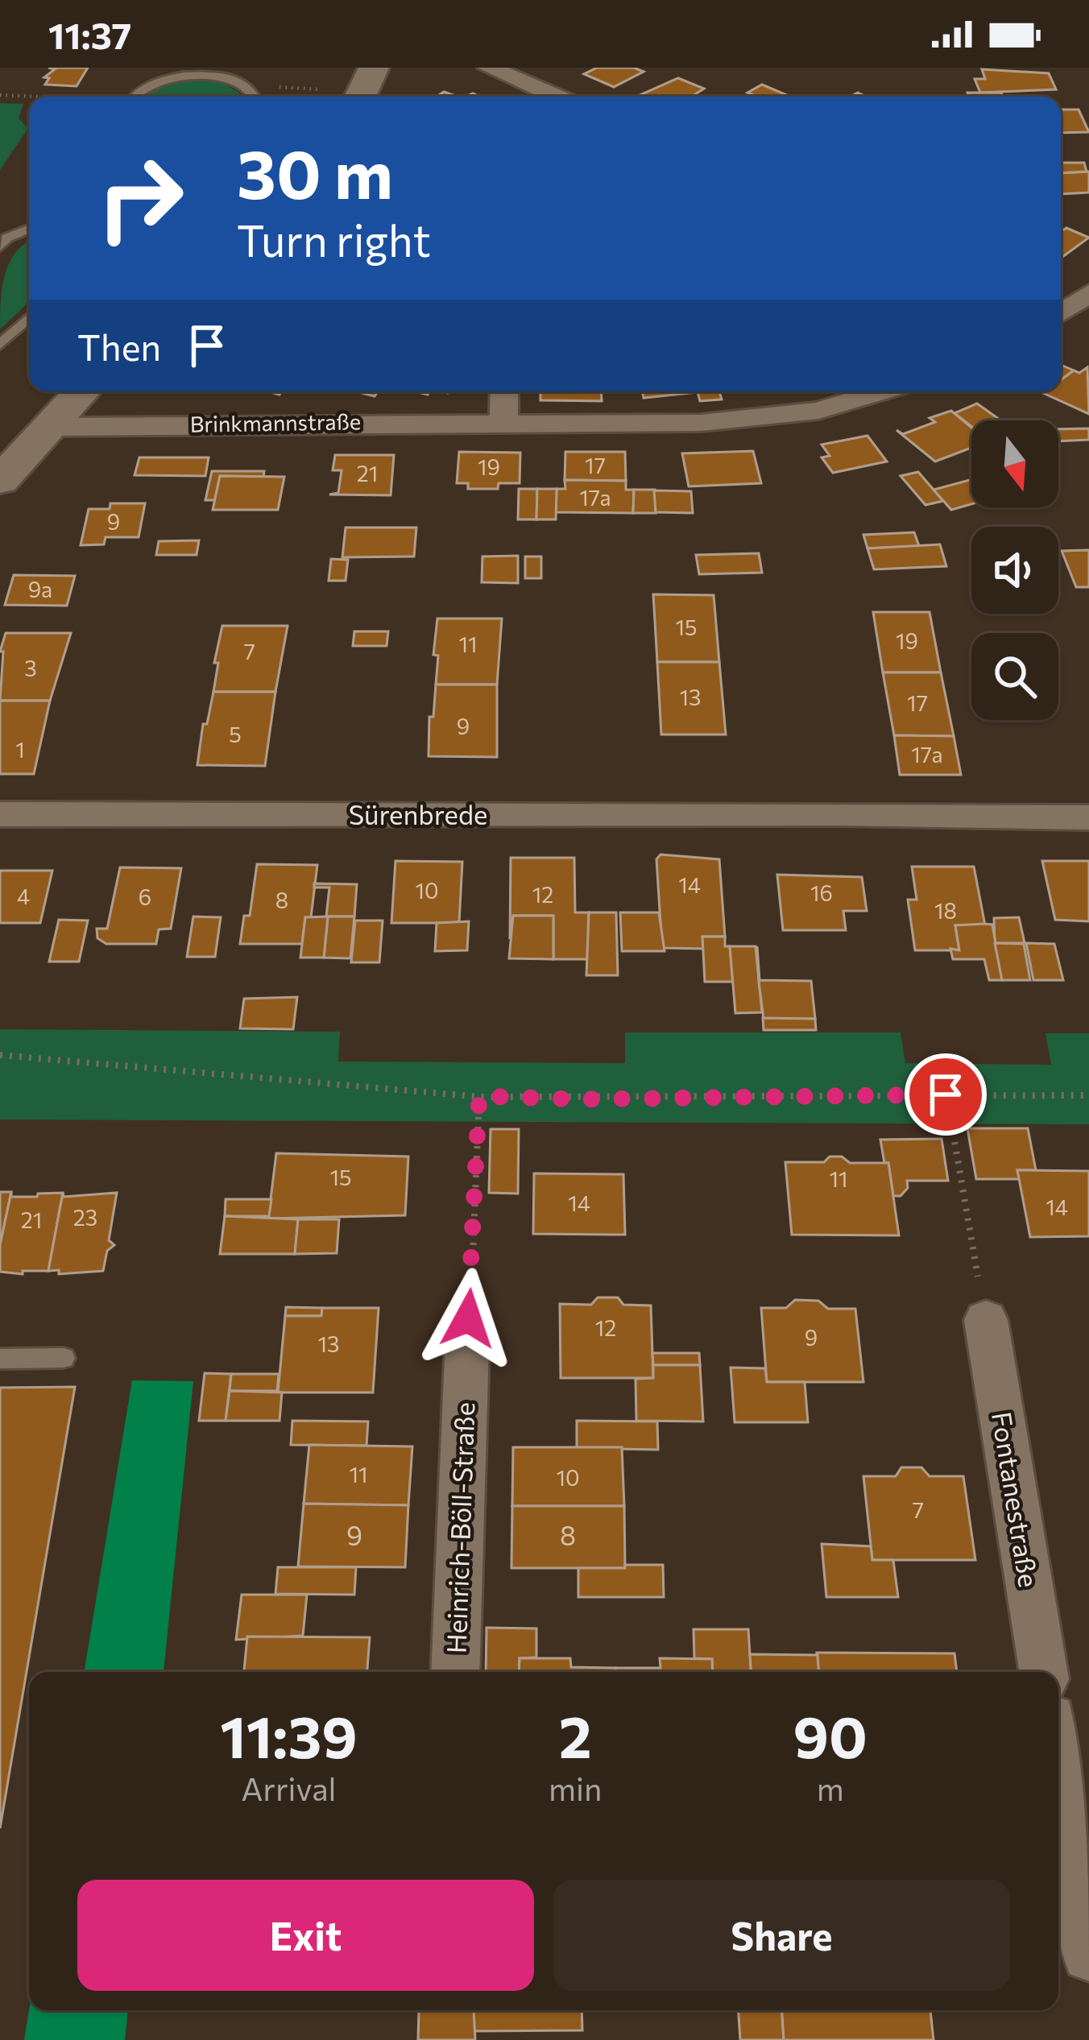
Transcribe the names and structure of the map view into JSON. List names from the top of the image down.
{
  "streets": {
    "street": [
      "Brinkmannstraße",
      "Sürenbrede",
      "Fontanestraße",
      "Heinrich-Böll-Straße"
    ]
  },
  "house_numbers": [
    "17",
    "19",
    "21",
    "17a",
    "9",
    "9a",
    "15",
    "19",
    "11",
    "7",
    "3",
    "13",
    "17",
    "9",
    "5",
    "1",
    "17a",
    "14",
    "10",
    "16",
    "12",
    "4",
    "6",
    "8",
    "18",
    "15",
    "11",
    "14",
    "14",
    "23",
    "21",
    "12",
    "9",
    "13",
    "11",
    "10",
    "7",
    "9",
    "8"
  ],
  "north": "bottom",
  "page": {
    "status": "11:37",
    "turn": ["30 m", "Turn right"],
    "then": "Then",
    "eta": [
      "11:39",
      "Arrival",
      "2",
      "min",
      "90",
      "m"
    ],
    "buttons": ["Exit", "Share"]
  }
}
